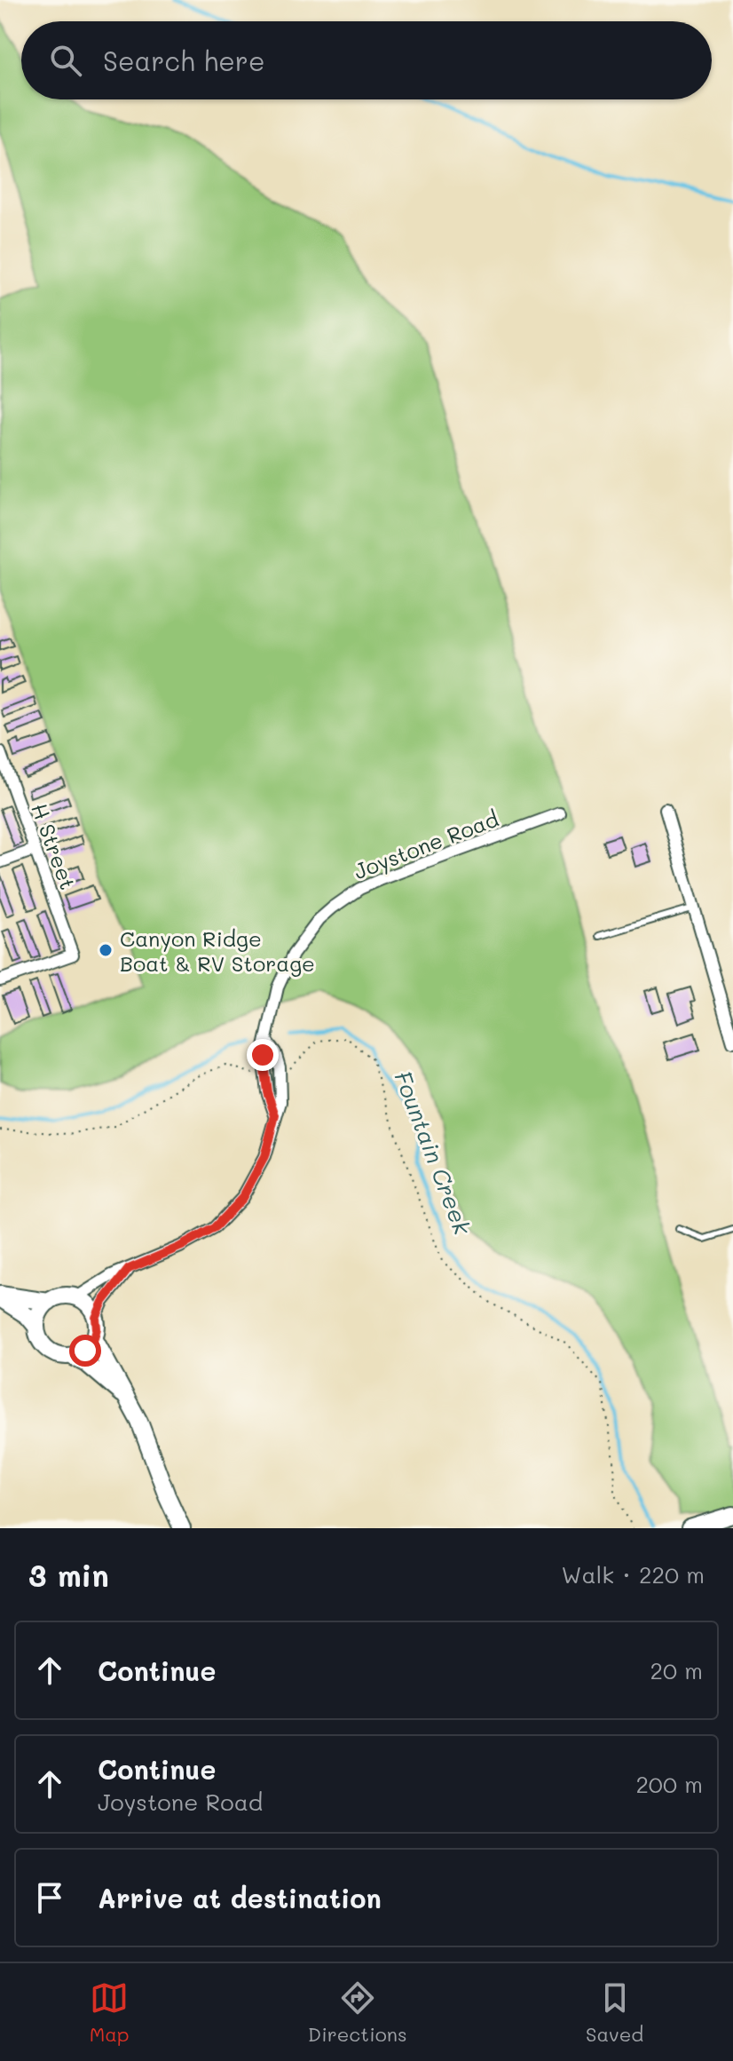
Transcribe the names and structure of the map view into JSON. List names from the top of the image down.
{
  "streets": {
    "street": ["Joystone Road", "H Street"]
  },
  "water": ["Fountain Creek"],
  "places": ["Canyon Ridge Boat & RV Storage"],
  "page": {
    "search": "Search here",
    "heading": ["3 min", "Walk · 220 m"],
    "list": [
      ["Continue", "20 m"],
      ["Continue", "Joystone Road", "200 m"],
      "Arrive at destination"
    ],
    "nav": ["Map", "Directions", "Saved"]
  }
}
